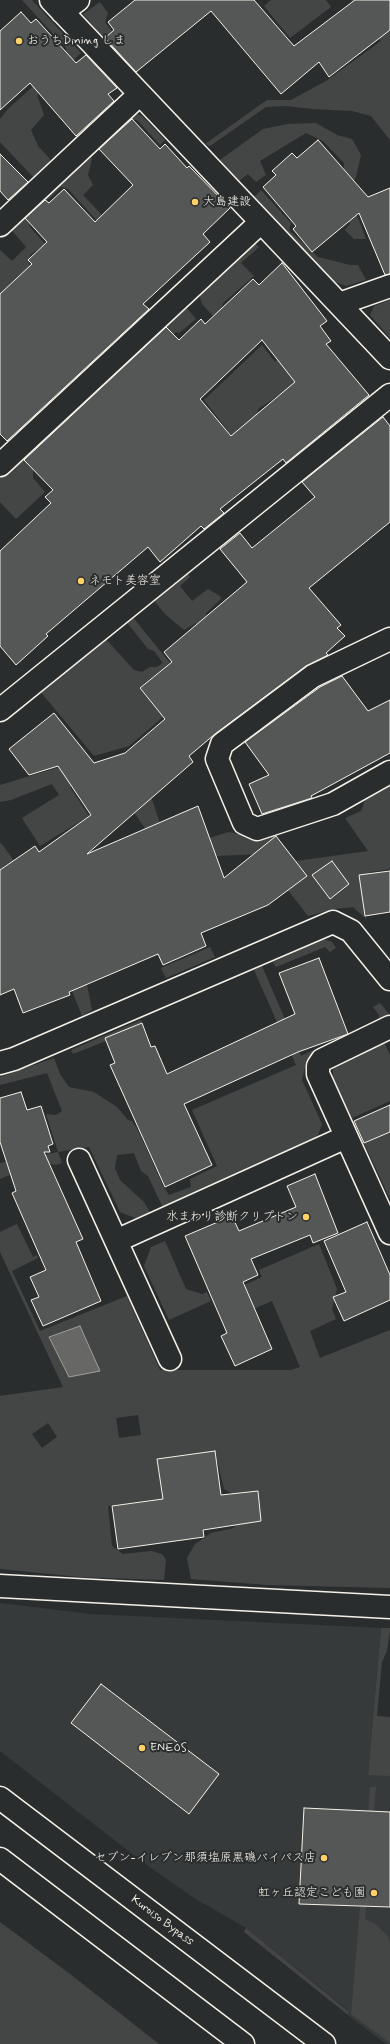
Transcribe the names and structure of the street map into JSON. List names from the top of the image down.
{
  "streets": {
    "main road": ["Kuroiso Bypass"]
  },
  "places": [
    "おうちDining しま",
    "大島建設",
    "ネモト美容室",
    "水まわり診断クリプトン",
    "ENEOS",
    "セブン-イレブン那須塩原黒磯バイパス店",
    "虹ヶ丘認定こども園"
  ]
}
